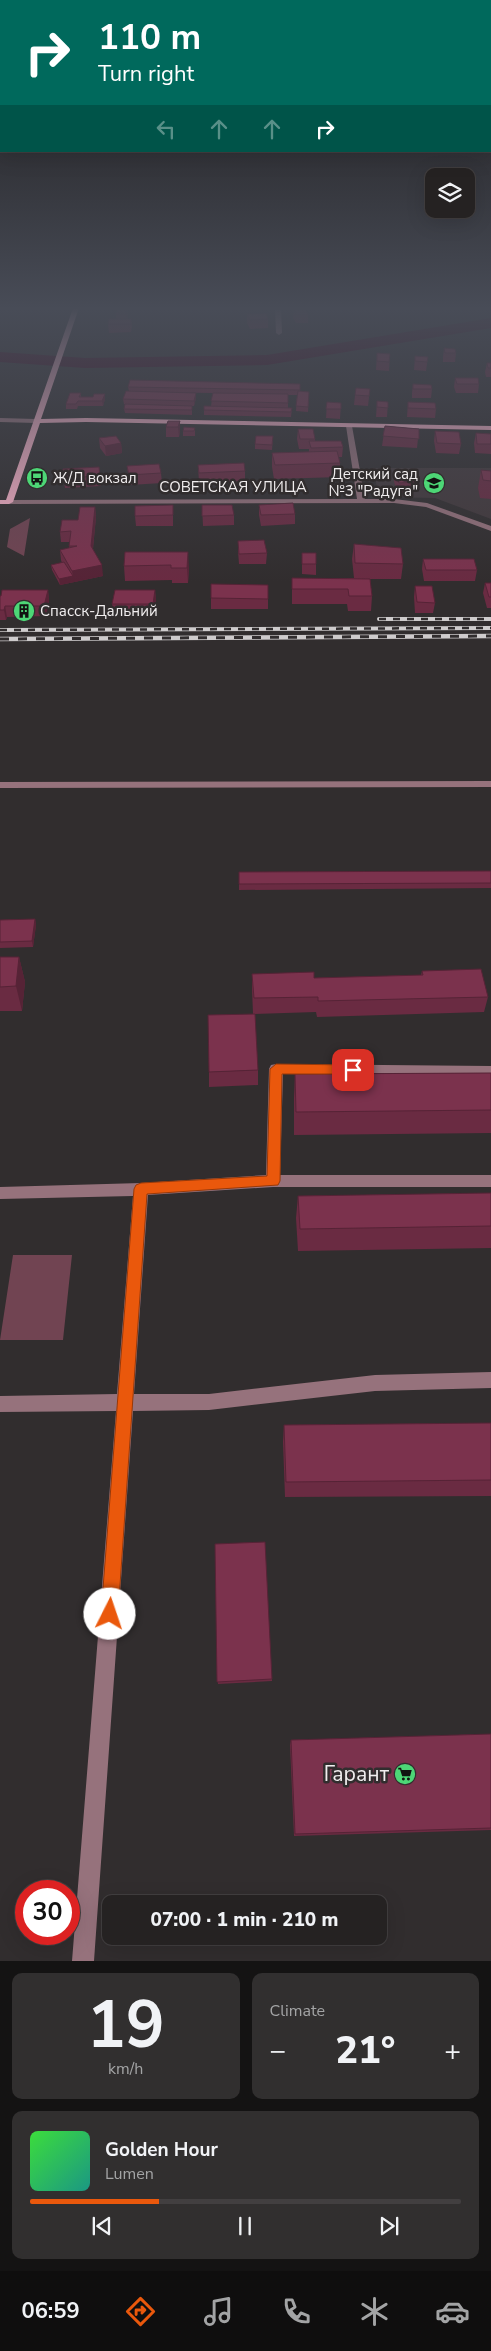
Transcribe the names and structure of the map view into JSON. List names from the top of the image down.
{
  "streets": {
    "street": ["СОВЕТСКАЯ УЛИЦА"]
  },
  "places": {
    "bus stop": ["Ж/Д вокзал"],
    "school or university": ["Детский сад №3 \"Радуга\""],
    "building": ["Спасск-Дальний"],
    "supermarket": ["Гарант"]
  },
  "page": {
    "turn": ["110 m", "Turn right"],
    "limit": "30",
    "trip": "07:00 · 1 min · 210 m",
    "tile": [
      ["19", "km/h"],
      "Climate"
    ],
    "heat": ["−", "21°", "+"],
    "song": ["Golden Hour", "Lumen"],
    "tabs": "06:59"
  }
}
